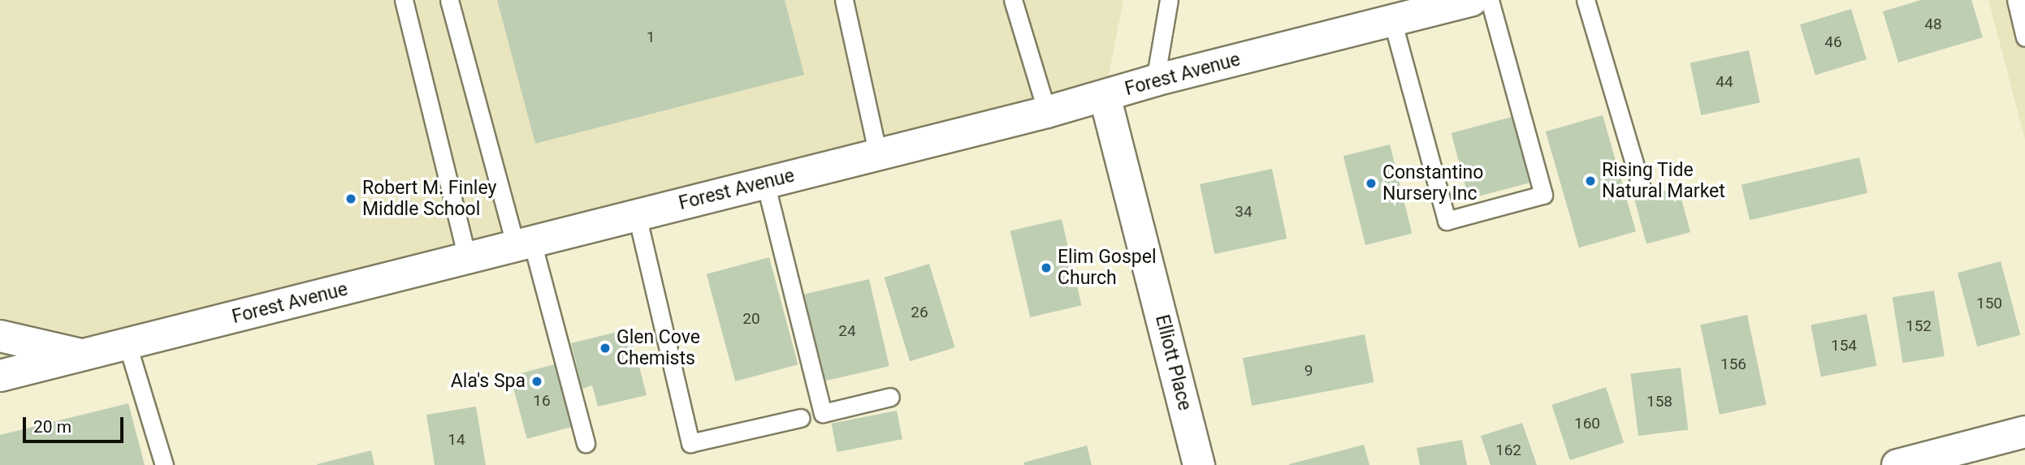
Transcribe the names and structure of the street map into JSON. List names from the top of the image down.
{
  "streets": {
    "main road": ["Forest Avenue", "Elliott Place"]
  },
  "crossings": [
    ["Forest Avenue", "Elliott Place"]
  ],
  "places": [
    "Rising Tide Natural Market",
    "Constantino Nursery Inc",
    "Robert M. Finley Middle School",
    "Elim Gospel Church",
    "Glen Cove Chemists",
    "Ala's Spa"
  ],
  "house_numbers": [
    "48",
    "1",
    "46",
    "44",
    "34",
    "150",
    "26",
    "20",
    "152",
    "24",
    "154",
    "156",
    "9",
    "16",
    "158",
    "160",
    "14",
    "162"
  ],
  "scale_bar": "20 m"
}
